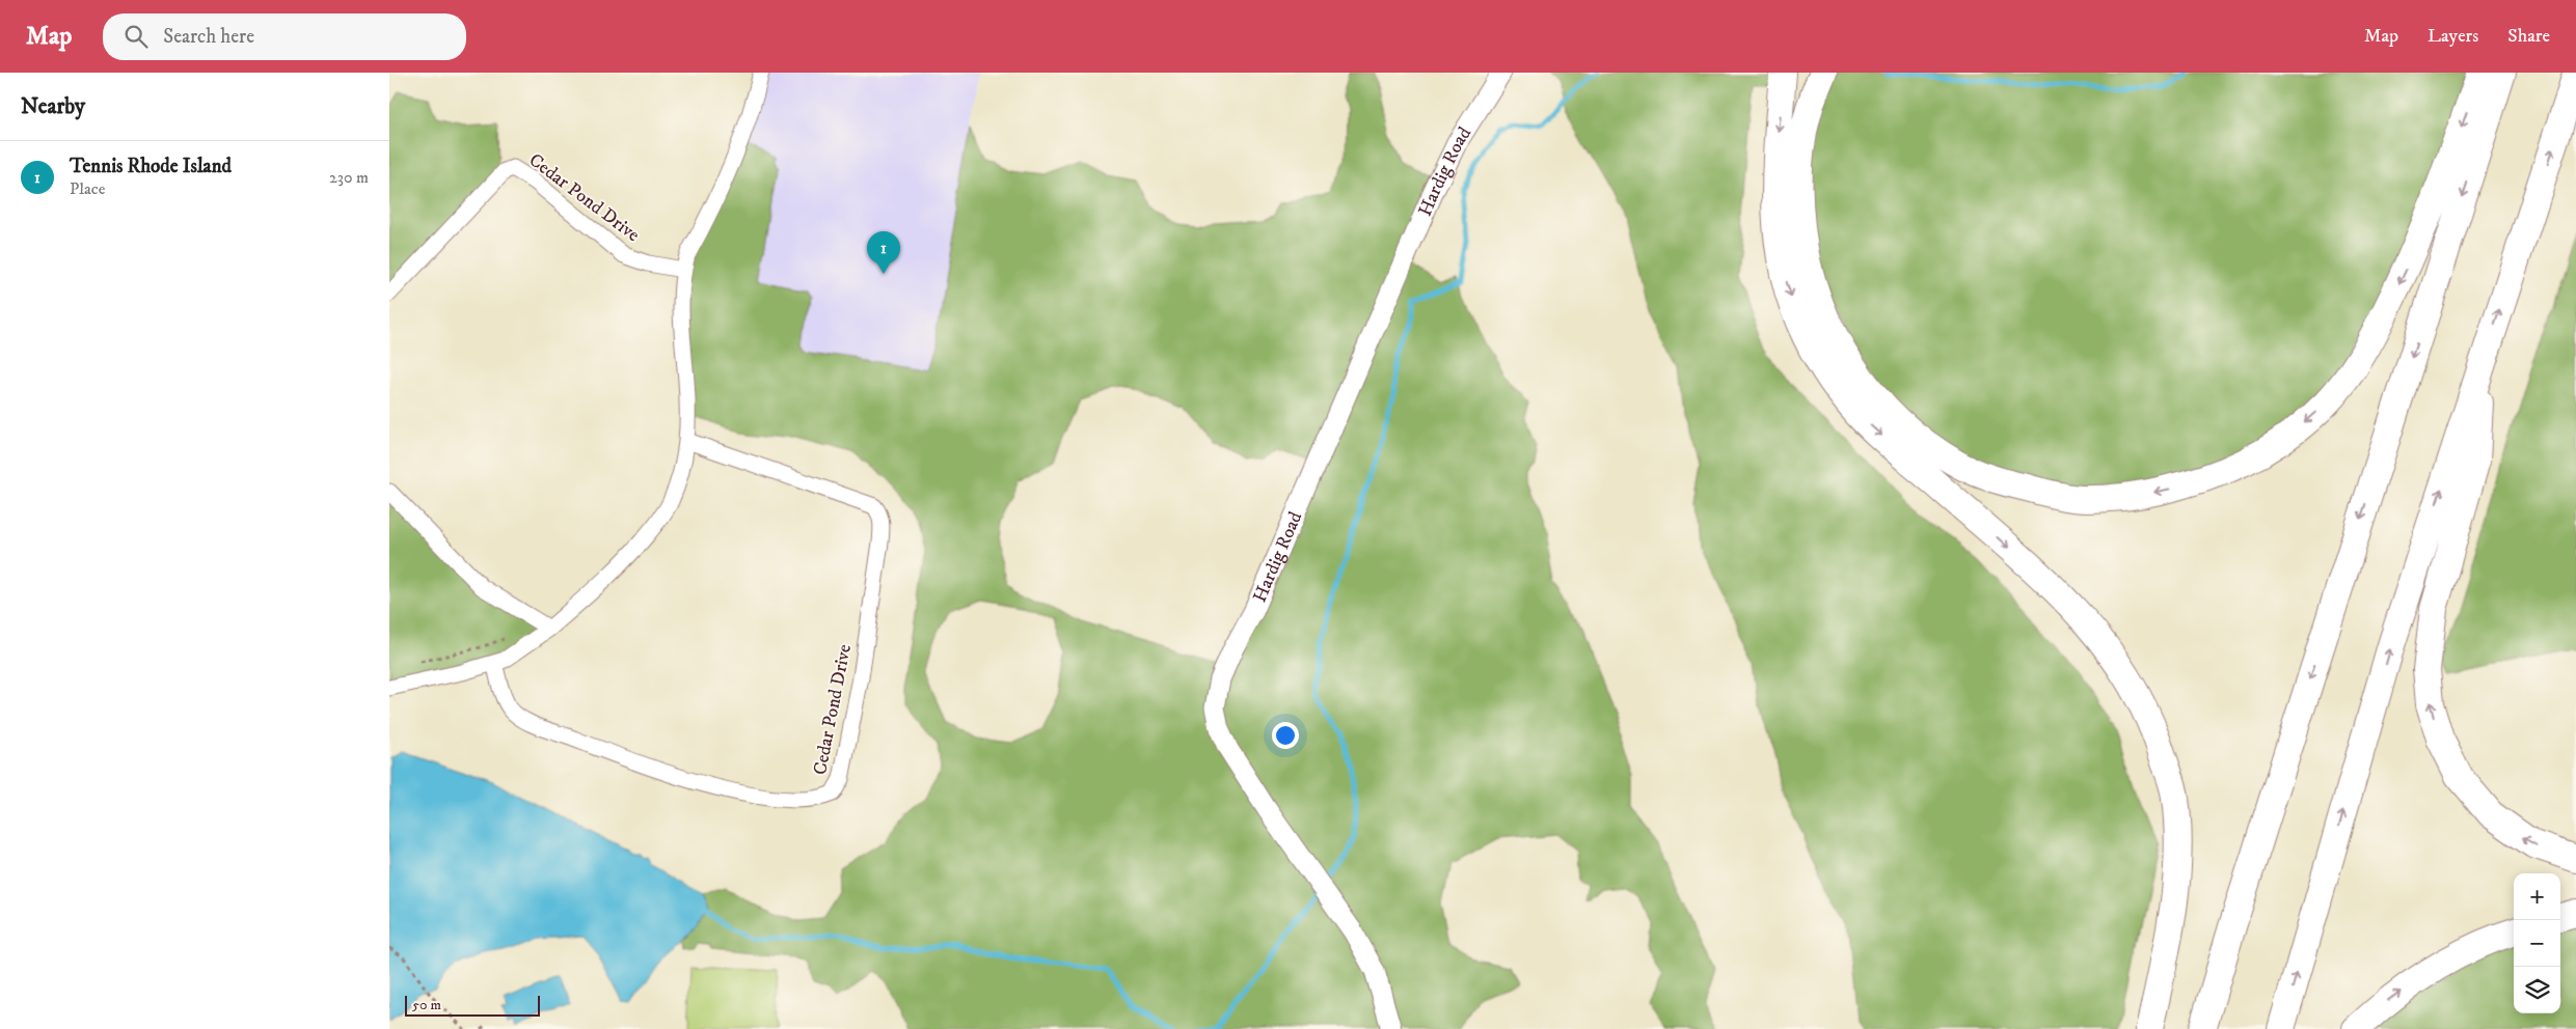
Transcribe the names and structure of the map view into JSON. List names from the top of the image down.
{
  "streets": {
    "street": ["Hardig Road", "Cedar Pond Drive"]
  },
  "scale_bar": "50 m",
  "page": {
    "header": "Map",
    "search": "Search here",
    "nav": ["Map", "Layers", "Share"],
    "heading": "Nearby",
    "list": [
      {
        "mark": "1",
        "name": "Tennis Rhode Island",
        "note": "Place",
        "value": "230 m"
      }
    ],
    "pins": "1",
    "map_buttons": ["+", "−"],
    "scale": "50 m"
  }
}
